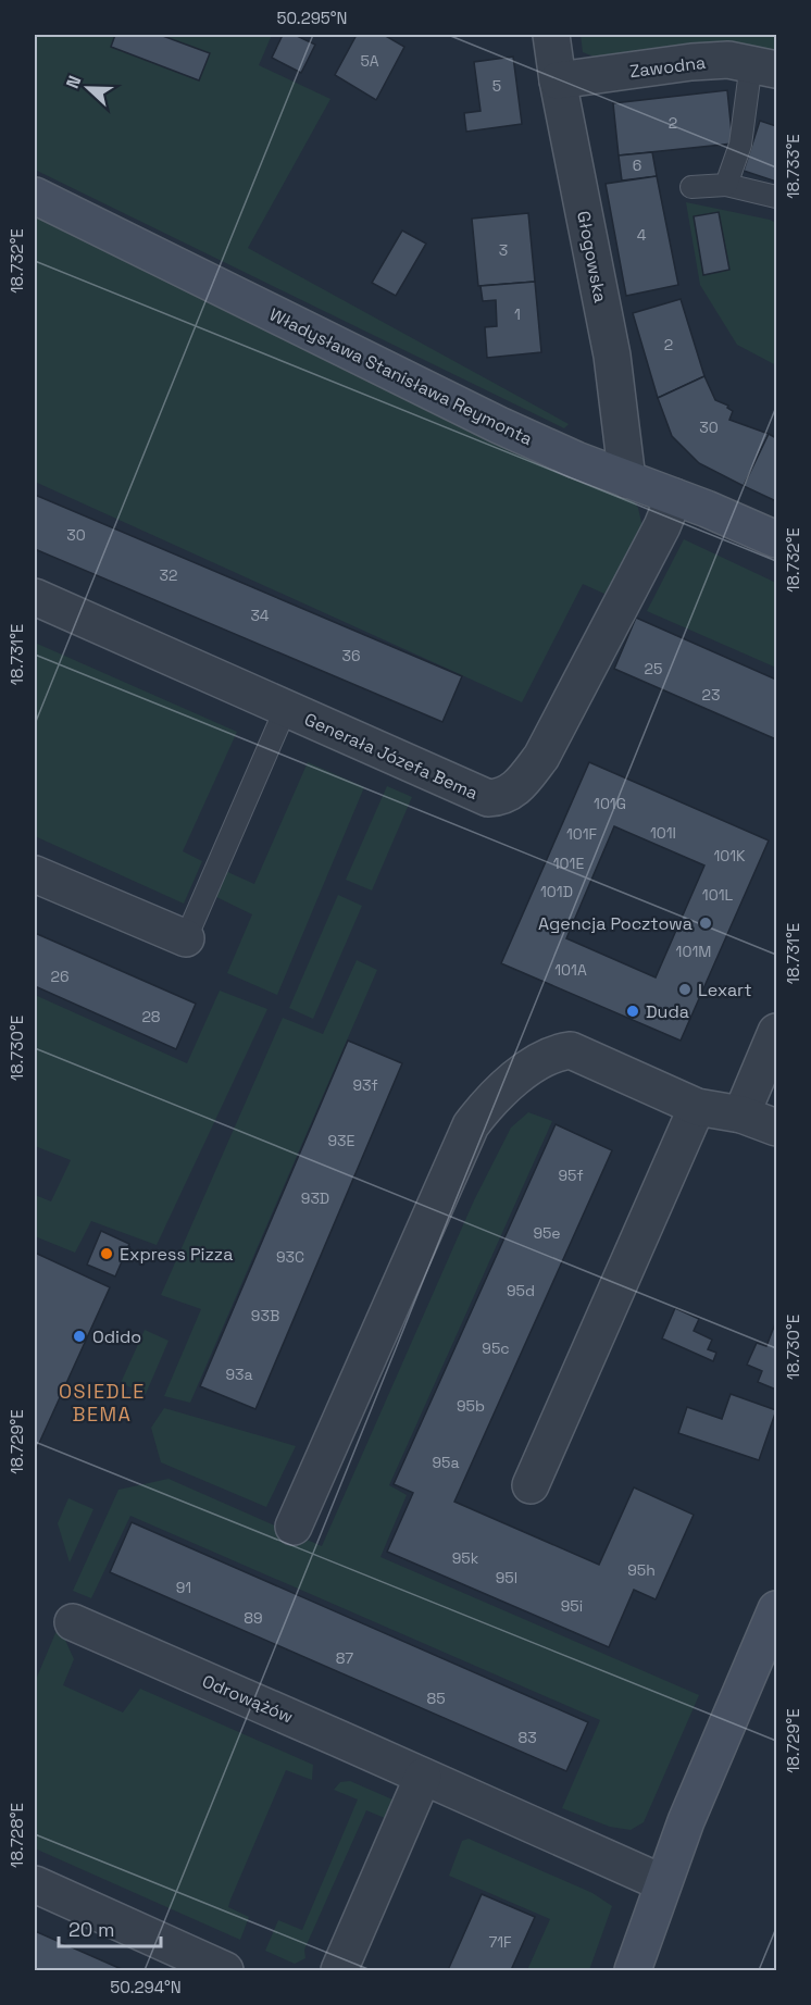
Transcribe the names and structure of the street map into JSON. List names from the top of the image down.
{
  "streets": {
    "street": [
      "Zawodna",
      "Głogowska",
      "Władysława Stanisława Reymonta",
      "Generała Józefa Bema",
      "Odrowążów"
    ]
  },
  "crossings": [
    ["Zawodna", "Głogowska"],
    ["Głogowska", "Władysława Stanisława Reymonta"],
    ["Władysława Stanisława Reymonta", "Generała Józefa Bema"]
  ],
  "districts": ["OSIEDLE BEMA"],
  "places": [
    "Agencja Pocztowa",
    "Lexart",
    "Duda",
    "Express Pizza",
    "Odido"
  ],
  "house_numbers": [
    "5A",
    "5",
    "2",
    "6",
    "4",
    "3",
    "1",
    "2",
    "30",
    "30",
    "32",
    "34",
    "36",
    "25",
    "23",
    "101G",
    "101I",
    "101F",
    "101K",
    "101E",
    "101D",
    "101L",
    "101M",
    "101A",
    "26",
    "28",
    "93f",
    "93E",
    "95f",
    "93D",
    "95e",
    "93C",
    "95d",
    "93B",
    "95c",
    "93a",
    "95b",
    "95a",
    "95k",
    "95h",
    "95l",
    "91",
    "95i",
    "89",
    "87",
    "85",
    "83",
    "71F"
  ],
  "scale_bar": "20 m",
  "north": "left",
  "coordinates": [
    "50.295°N",
    "18.733°E",
    "18.732°E",
    "18.731°E",
    "18.730°E",
    "18.729°E",
    "18.728°E",
    "50.294°N"
  ]
}
